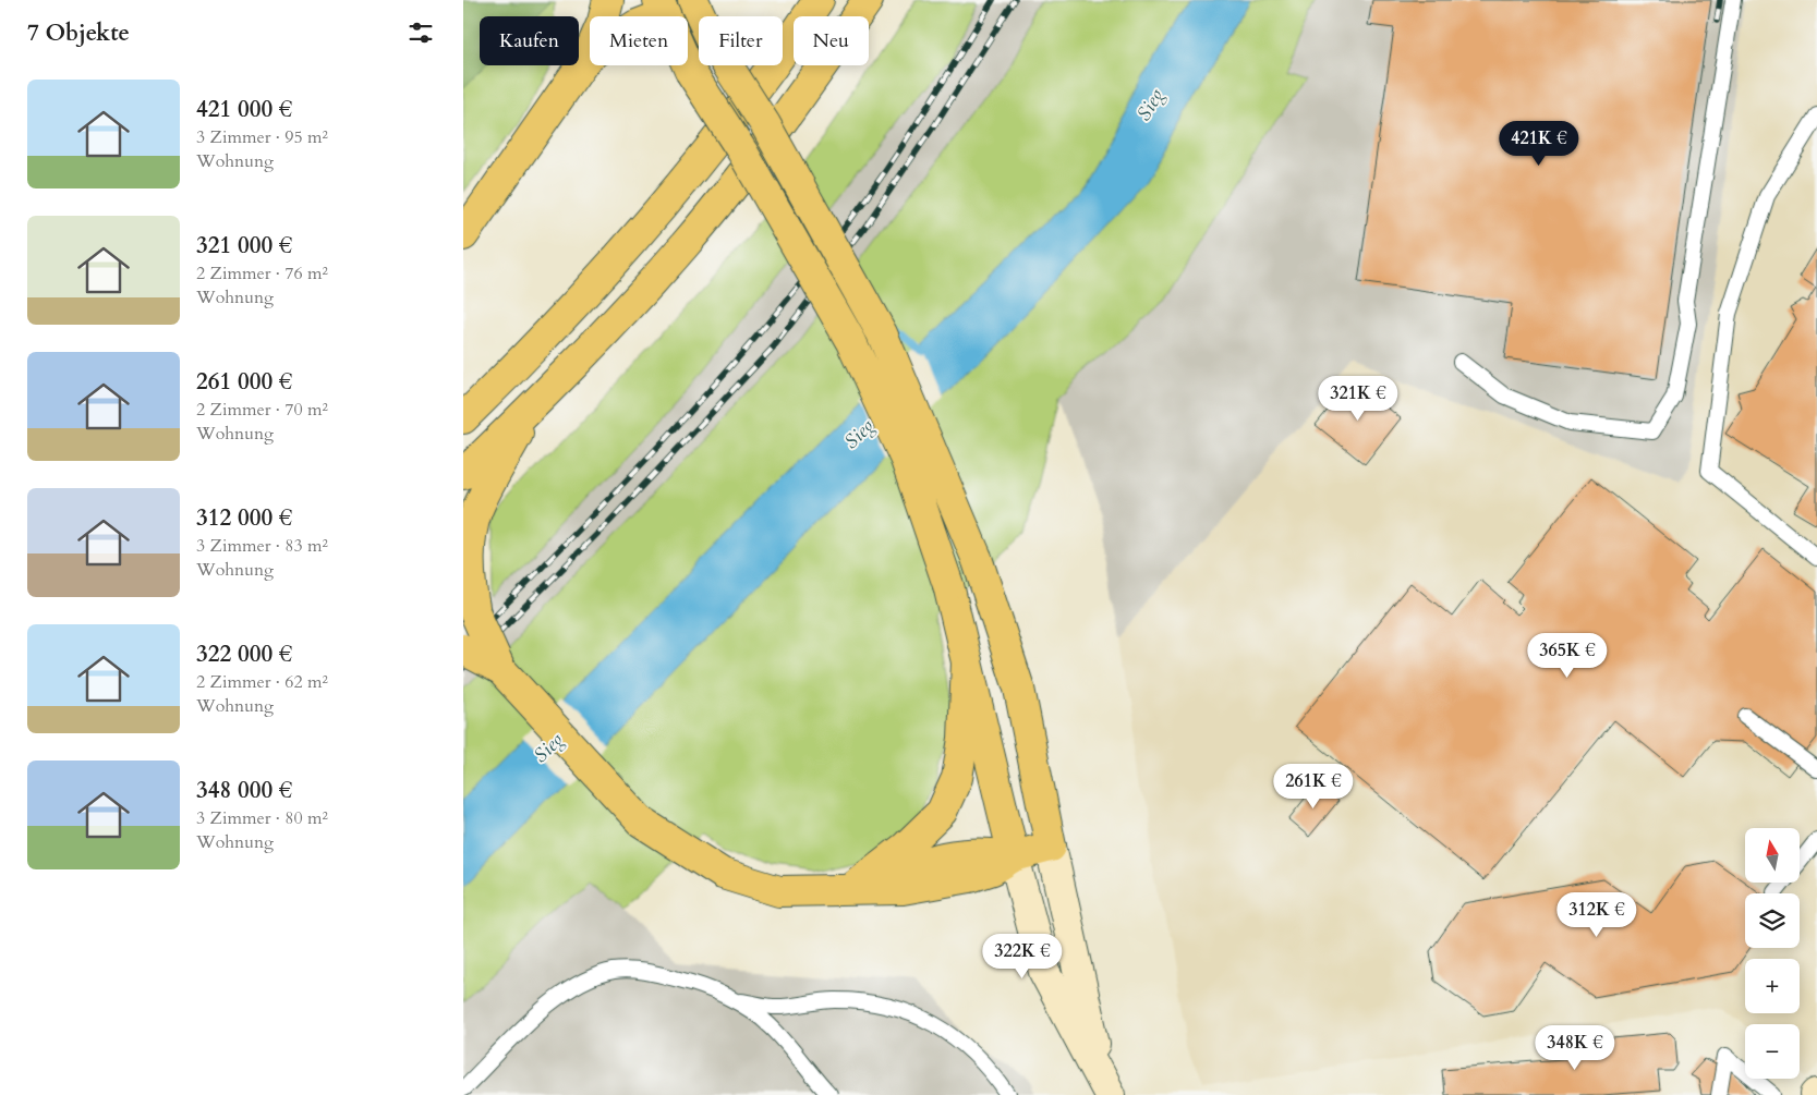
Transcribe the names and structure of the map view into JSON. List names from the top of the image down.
{
  "water": ["Sieg"],
  "north": "top",
  "page": {
    "heading": "7 Objekte",
    "chip": [
      "Kaufen",
      "Mieten",
      "Filter",
      "Neu"
    ],
    "list": [
      {
        "name": "421 000 €",
        "note": "3 Zimmer · 95 m² · Wohnung"
      },
      {
        "name": "321 000 €",
        "note": "2 Zimmer · 76 m² · Wohnung"
      },
      {
        "name": "261 000 €",
        "note": "2 Zimmer · 70 m² · Wohnung"
      },
      {
        "name": "312 000 €",
        "note": "3 Zimmer · 83 m² · Wohnung"
      },
      {
        "name": "322 000 €",
        "note": "2 Zimmer · 62 m² · Wohnung"
      },
      {
        "name": "348 000 €",
        "note": "3 Zimmer · 80 m² · Wohnung"
      }
    ],
    "price": [
      "421K €",
      "321K €",
      "365K €",
      "261K €",
      "312K €",
      "322K €",
      "348K €"
    ],
    "map_buttons": ["+", "−"]
  }
}
